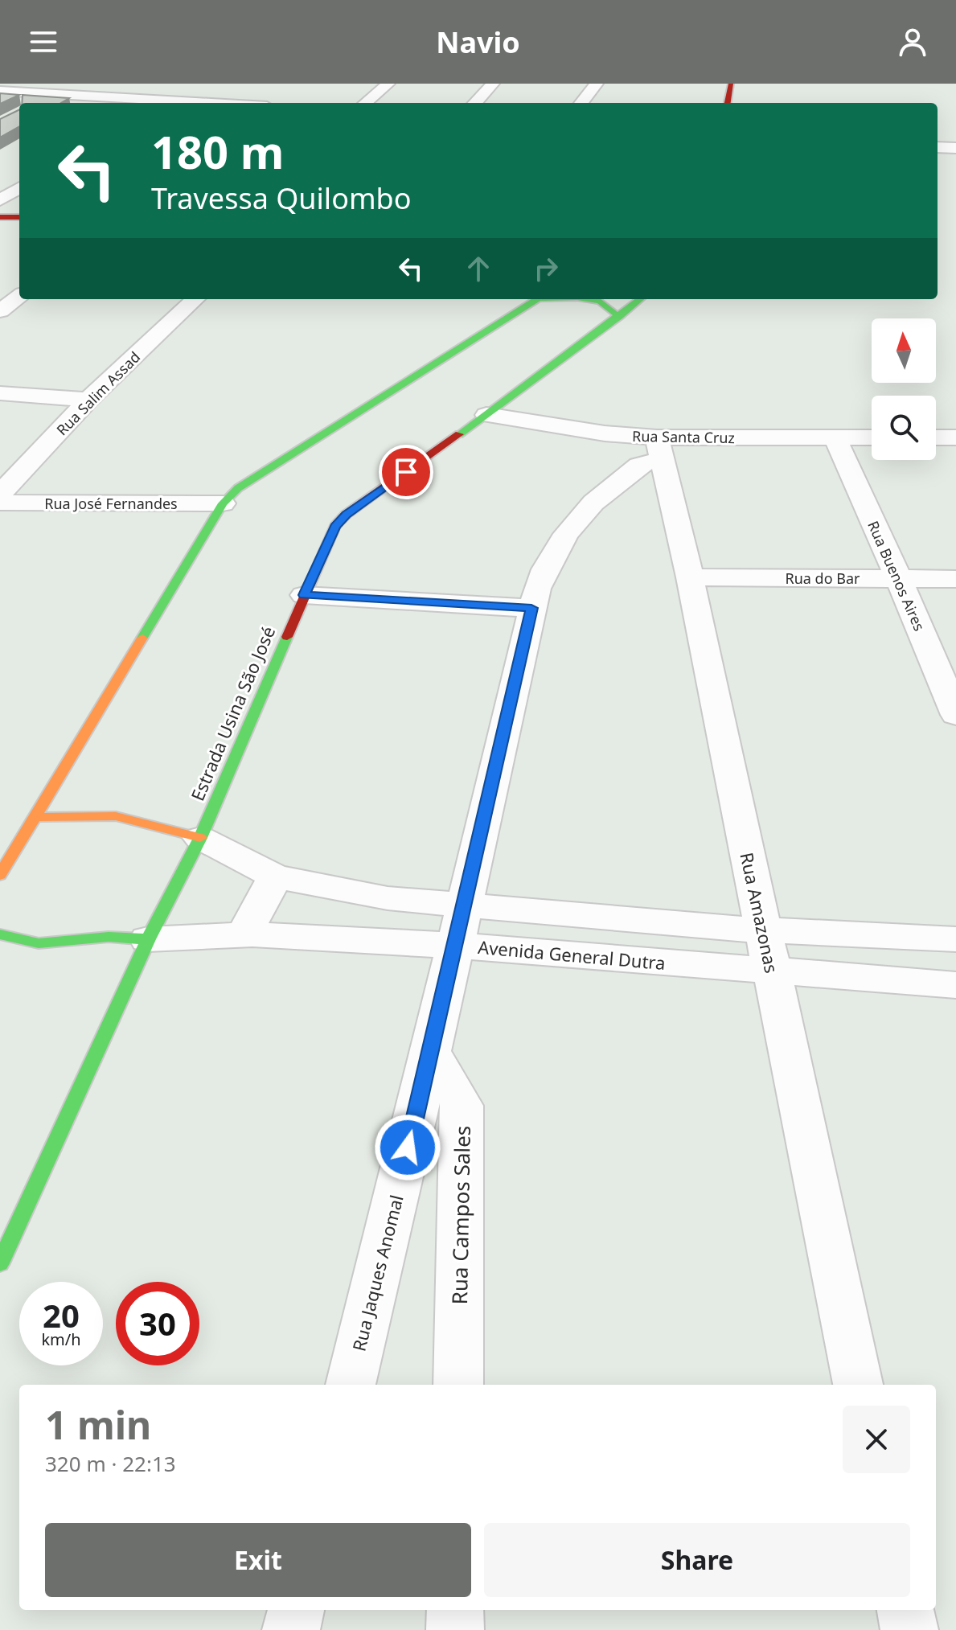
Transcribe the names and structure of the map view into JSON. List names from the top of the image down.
{
  "streets": {
    "main road": ["Estrada Usina São José"],
    "street": [
      "Rua Salim Assad",
      "Rua Santa Cruz",
      "Rua José Fernandes",
      "Rua Buenos Aires",
      "Rua do Bar",
      "Rua Amazonas",
      "Avenida General Dutra",
      "Rua Campos Sales",
      "Rua Jaques Anomal"
    ]
  },
  "crossings": [
    ["Rua Santa Cruz", "Rua Buenos Aires"],
    ["Rua Santa Cruz", "Estrada Usina São José"],
    ["Rua Santa Cruz", "Rua Amazonas"],
    ["Rua Santa Cruz", "Rua Jaques Anomal"],
    ["Rua Buenos Aires", "Rua do Bar"],
    ["Rua do Bar", "Rua Amazonas"],
    ["Estrada Usina São José", "Avenida General Dutra"],
    ["Rua Amazonas", "Avenida General Dutra"],
    ["Rua Amazonas", "Rua Jaques Anomal"],
    ["Avenida General Dutra", "Rua Jaques Anomal"],
    ["Rua Campos Sales", "Rua Jaques Anomal"]
  ],
  "north": "top",
  "page": {
    "header": "Navio",
    "turn": ["180 m", "Travessa Quilombo"],
    "speed": "20 km/h",
    "limit": "30",
    "heading": ["1 min", "320 m · 22:13"],
    "buttons": ["Exit", "Share"]
  }
}
